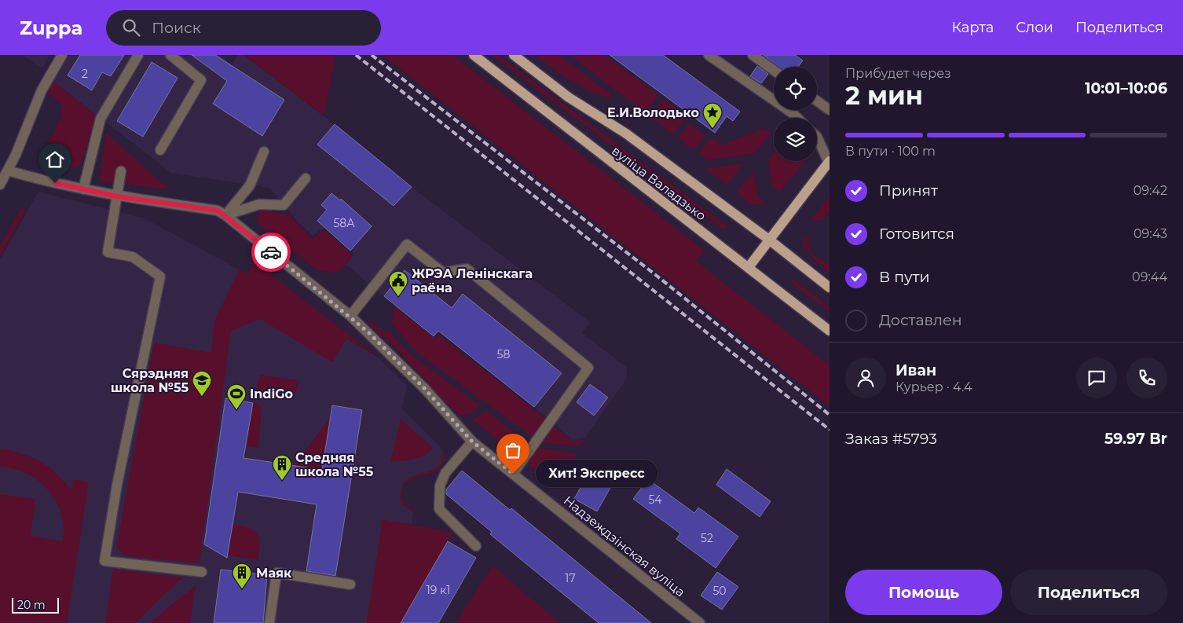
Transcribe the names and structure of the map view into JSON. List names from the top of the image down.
{
  "streets": {
    "main road": ["вуліца Валадзько"],
    "street": ["Надзеждзінская вуліца"]
  },
  "places": {
    "place": ["Е.И.Володько"],
    "public building": ["ЖРЭА Ленінскага раёна"],
    "school or university": ["Сярэдняя школа №55"],
    "sports": ["IndiGo"],
    "other": ["Хит! Экспресс"],
    "building": ["Средняя школа №55", "Маяк"]
  },
  "house_numbers": [
    "2",
    "58А",
    "58",
    "54",
    "52",
    "17",
    "19 к1",
    "50"
  ],
  "scale_bar": "20 m",
  "page": {
    "header": "Zuppa",
    "search": "Поиск",
    "nav": ["Карта", "Слои", "Поделиться"],
    "heading": ["2 мин", "Прибудет через", "10:01–10:06"],
    "panel": [
      "Иван",
      "Курьер · 4.4",
      "Заказ #5793",
      "59.97 Br"
    ],
    "bar": "В пути · 100 m",
    "list": [
      ["Принят", "09:42"],
      ["Готовится", "09:43"],
      ["В пути", "09:44"],
      "Доставлен"
    ],
    "bubble": "Хит! Экспресс",
    "buttons": ["Помощь", "Поделиться"],
    "scale": "20 m"
  }
}
